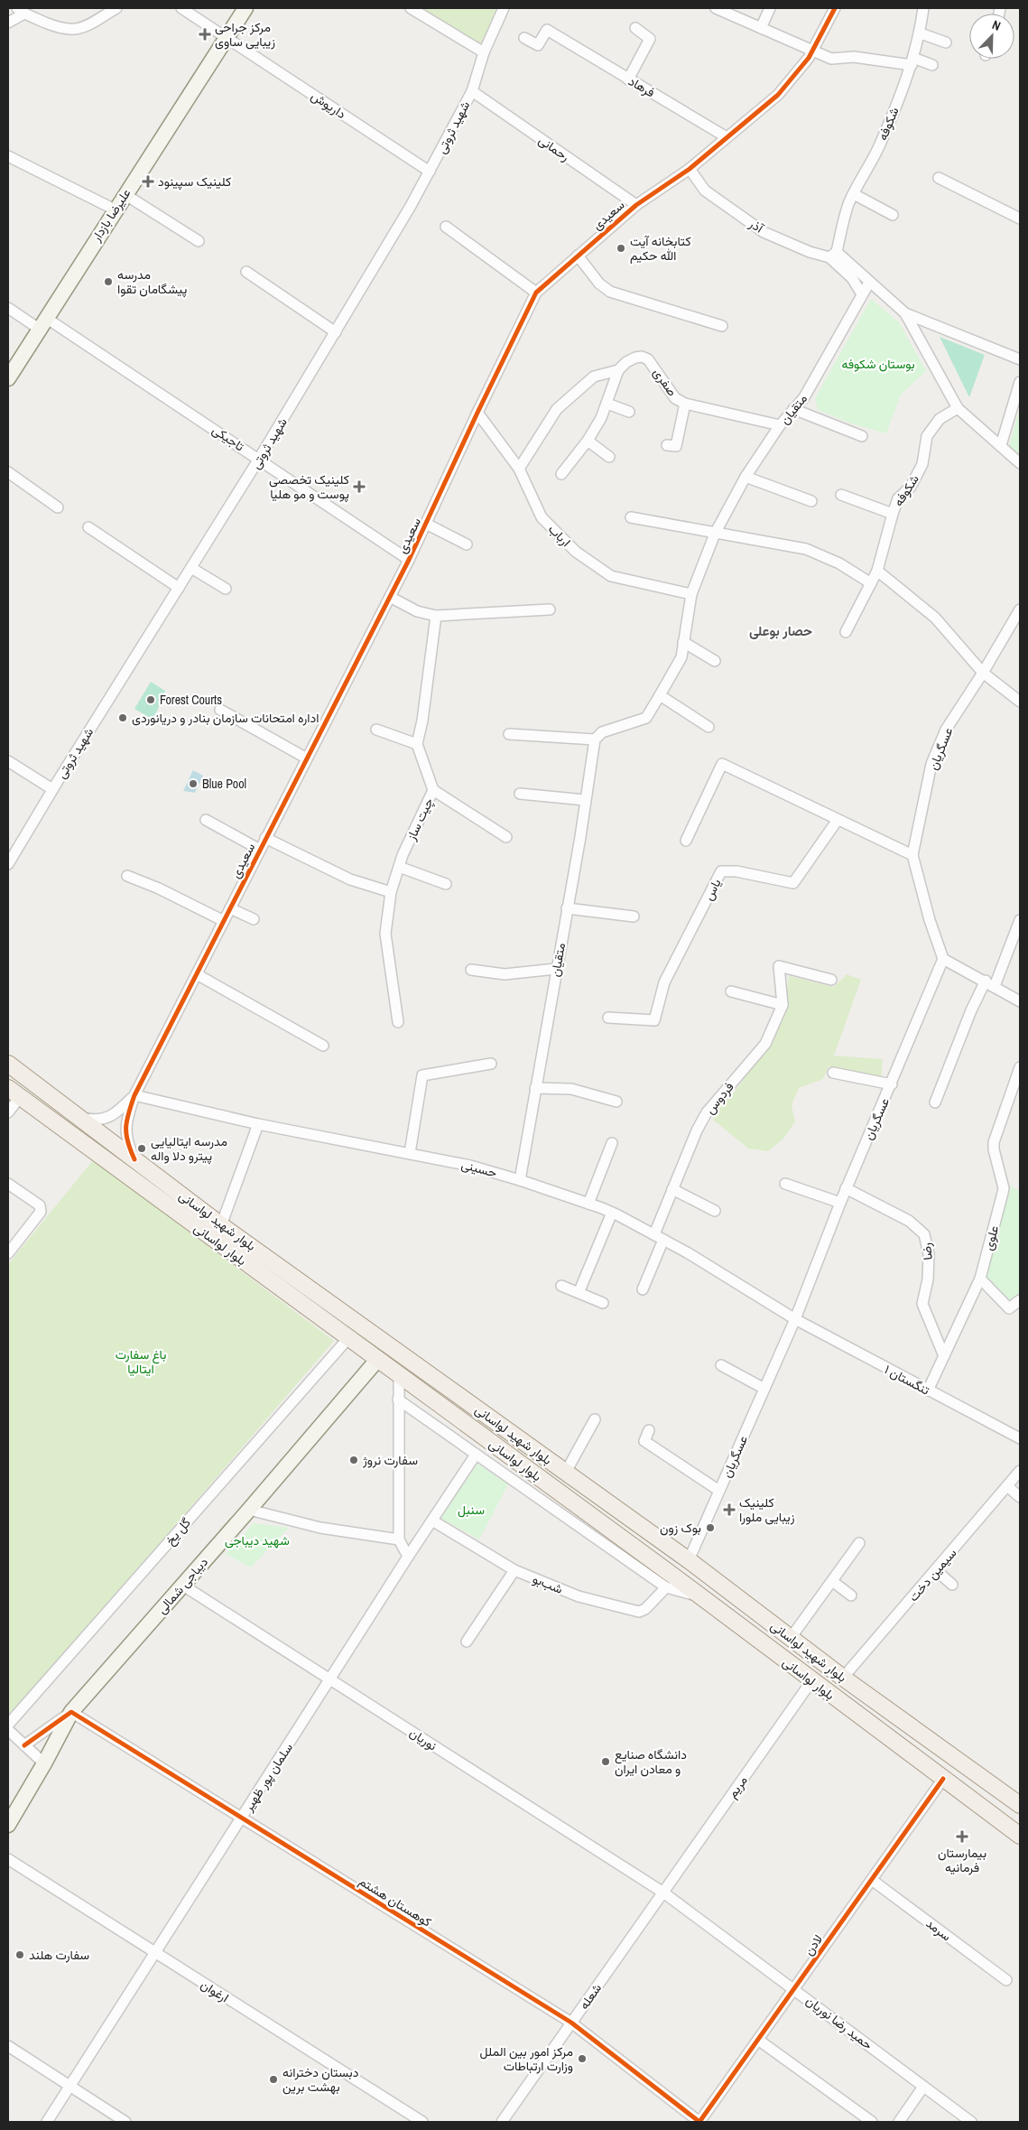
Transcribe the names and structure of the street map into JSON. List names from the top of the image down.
{
  "streets": {
    "main road": [
      "علیرضا بازدار",
      "بلوار شهید لواسانی",
      "بلوار لواسانی",
      "دیباجی شمالی"
    ],
    "street": [
      "فرهاد",
      "داریوش",
      "شکوفه",
      "شهید ثروتی",
      "رحمانی",
      "سعیدی",
      "آذر",
      "صفری",
      "متقیان",
      "تاجیکی",
      "ارباب",
      "عسگریان",
      "چیت ساز",
      "یاس",
      "فردوس",
      "حسینی",
      "علوی",
      "رضا",
      "تنگستان ۱",
      "گل یخ",
      "سیمین دخت",
      "شب‌بو",
      "نوریان",
      "سلمان پور ظهیر",
      "مریم",
      "کوهستان هشتم",
      "سرمد",
      "لادن",
      "ارغوان",
      "شعله",
      "حمید رضا نوریان"
    ]
  },
  "crossings": [
    ["فرهاد", "سعیدی"],
    ["داریوش", "شهید ثروتی"],
    ["داریوش", "علیرضا بازدار"],
    ["شکوفه", "آذر"],
    ["شهید ثروتی", "رحمانی"],
    ["شهید ثروتی", "تاجیکی"],
    ["رحمانی", "سعیدی"],
    ["علیرضا بازدار", "تاجیکی"],
    ["سعیدی", "آذر"],
    ["سعیدی", "تاجیکی"],
    ["سعیدی", "ارباب"],
    ["سعیدی", "حسینی"],
    ["سعیدی", "بلوار شهید لواسانی"],
    ["صفری", "متقیان"],
    ["صفری", "ارباب"],
    ["متقیان", "ارباب"],
    ["متقیان", "حسینی"],
    ["عسگریان", "حسینی"],
    ["عسگریان", "بلوار شهید لواسانی"],
    ["عسگریان", "رضا"],
    ["عسگریان", "تنگستان ۱"],
    ["فردوس", "حسینی"],
    ["حسینی", "تنگستان ۱"],
    ["بلوار شهید لواسانی", "سیمین دخت"],
    ["علوی", "رضا"],
    ["علوی", "تنگستان ۱"],
    ["بلوار لواسانی", "گل یخ"],
    ["بلوار لواسانی", "دیباجی شمالی"],
    ["بلوار لواسانی", "مریم"],
    ["بلوار لواسانی", "لادن"],
    ["شب‌بو", "سلمان پور ظهیر"],
    ["دیباجی شمالی", "نوریان"],
    ["دیباجی شمالی", "کوهستان هشتم"],
    ["نوریان", "سلمان پور ظهیر"],
    ["نوریان", "مریم"],
    ["نوریان", "شعله"],
    ["نوریان", "حمید رضا نوریان"],
    ["سلمان پور ظهیر", "کوهستان هشتم"],
    ["سلمان پور ظهیر", "ارغوان"],
    ["مریم", "شعله"],
    ["مریم", "حمید رضا نوریان"],
    ["کوهستان هشتم", "لادن"],
    ["کوهستان هشتم", "شعله"],
    ["سرمد", "لادن"],
    ["لادن", "حمید رضا نوریان"],
    ["شعله", "حمید رضا نوریان"]
  ],
  "districts": ["حصار بوعلی"],
  "parks": [
    "بوستان شکوفه",
    "باغ سفارت ایتالیا",
    "سنبل",
    "شهید دیباجی"
  ],
  "places": {
    "health": [
      "مرکز جراحی زیبایی ساوی",
      "کلینیک سپینود",
      "کلینیک تخصصی پوست و مو هلیا",
      "کلینیک زیبایی ملورا",
      "بیمارستان فرمانیه"
    ],
    "other": [
      "کتابخانه آیت الله حکیم",
      "مدرسه پیشگامان تقوا",
      "Forest Courts",
      "اداره امتحانات سازمان بنادر و دریانوردی",
      "Blue Pool",
      "مدرسه ایتالیایی پیترو دلا واله",
      "سفارت نروژ",
      "بوک زون",
      "دانشگاه صنایع و معادن ایران",
      "سفارت هلند",
      "مرکز امور بین الملل وزارت ارتباطات",
      "دبستان دخترانه بهشت برین"
    ]
  },
  "north": "top right"
}
